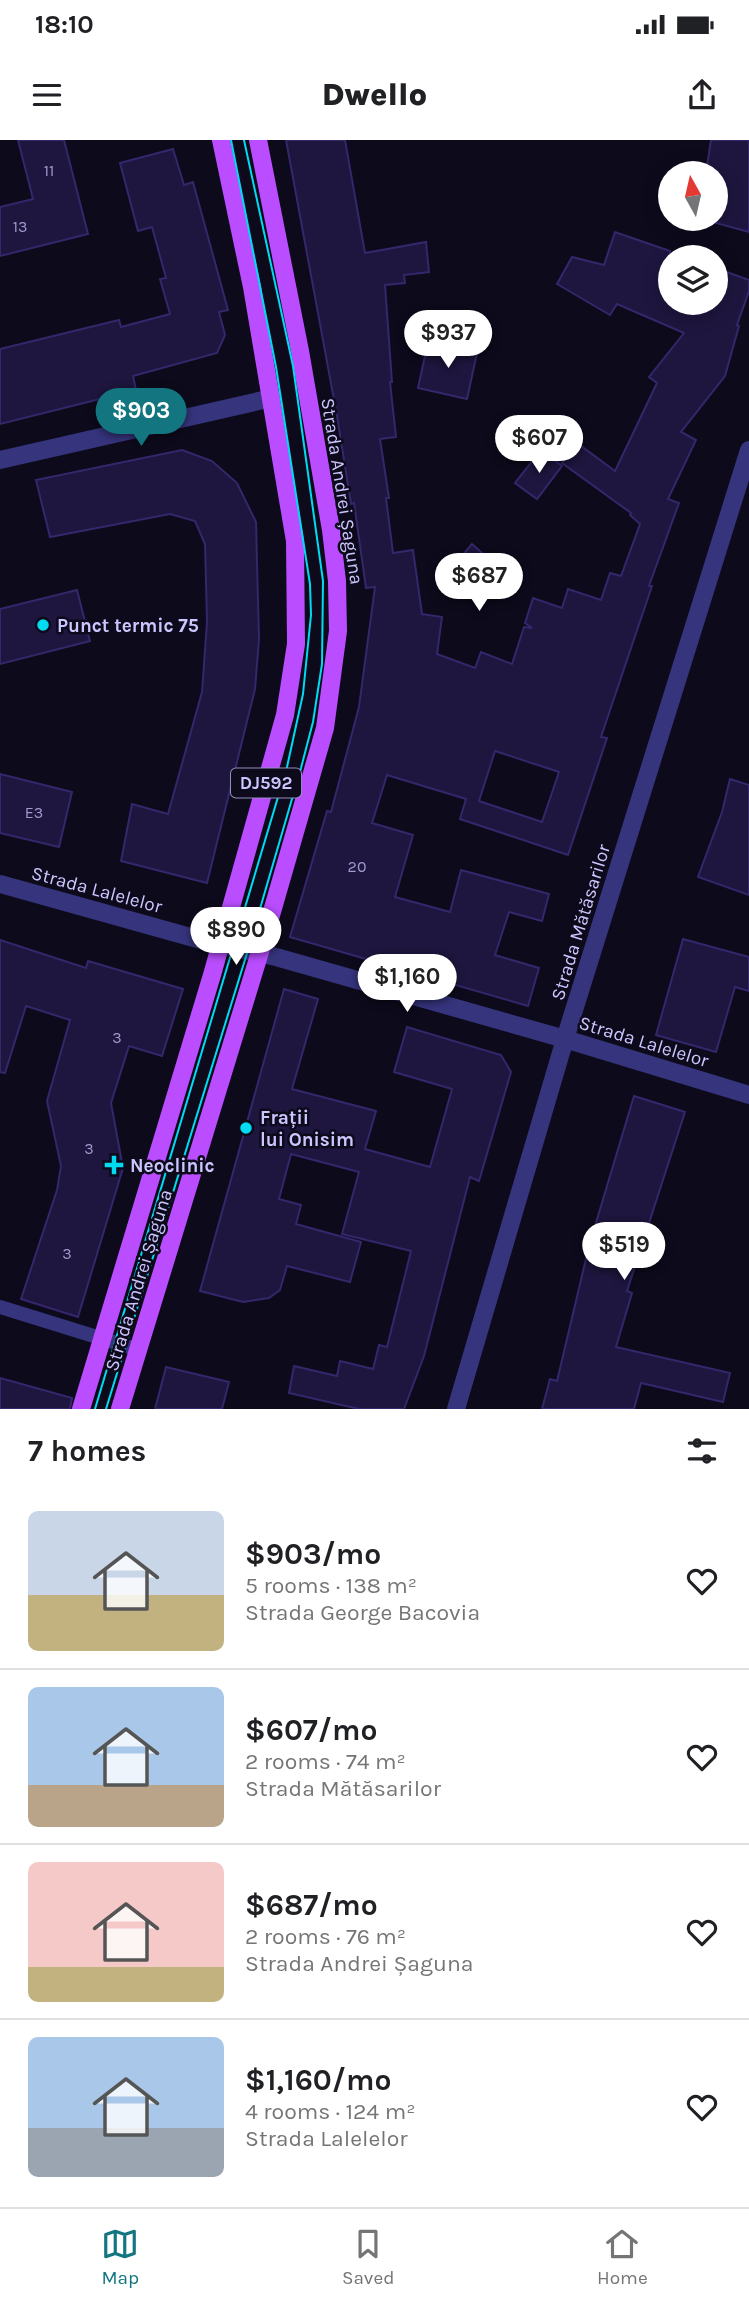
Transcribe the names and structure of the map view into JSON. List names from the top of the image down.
{
  "streets": {
    "main road": ["Strada Andrei Șaguna", "DJ592"],
    "street": ["Strada Lalelelor", "Strada Mătăsarilor"]
  },
  "crossings": [
    ["Strada Andrei Șaguna", "Strada Lalelelor"],
    ["Strada Lalelelor", "Strada Mătăsarilor"]
  ],
  "places": {
    "other": ["Punct termic 75", "Frații lui Onisim"],
    "health": ["Neoclinic"]
  },
  "house_numbers": [
    "11",
    "13",
    "E3",
    "20",
    "3",
    "3",
    "3"
  ],
  "north": "top",
  "page": {
    "status": "18:10",
    "header": "Dwello",
    "price": [
      "$937",
      "$903",
      "$607",
      "$687",
      "$890",
      "$1,160",
      "$519"
    ],
    "heading": "7 homes",
    "list": [
      {
        "name": "$903/mo",
        "note": "5 rooms · 138 m² · Strada George Bacovia"
      },
      {
        "name": "$607/mo",
        "note": "2 rooms · 74 m² · Strada Mătăsarilor"
      },
      {
        "name": "$687/mo",
        "note": "2 rooms · 76 m² · Strada Andrei Șaguna"
      },
      {
        "name": "$1,160/mo",
        "note": "4 rooms · 124 m² · Strada Lalelelor"
      }
    ],
    "tabs": ["Map", "Saved", "Home"]
  }
}
